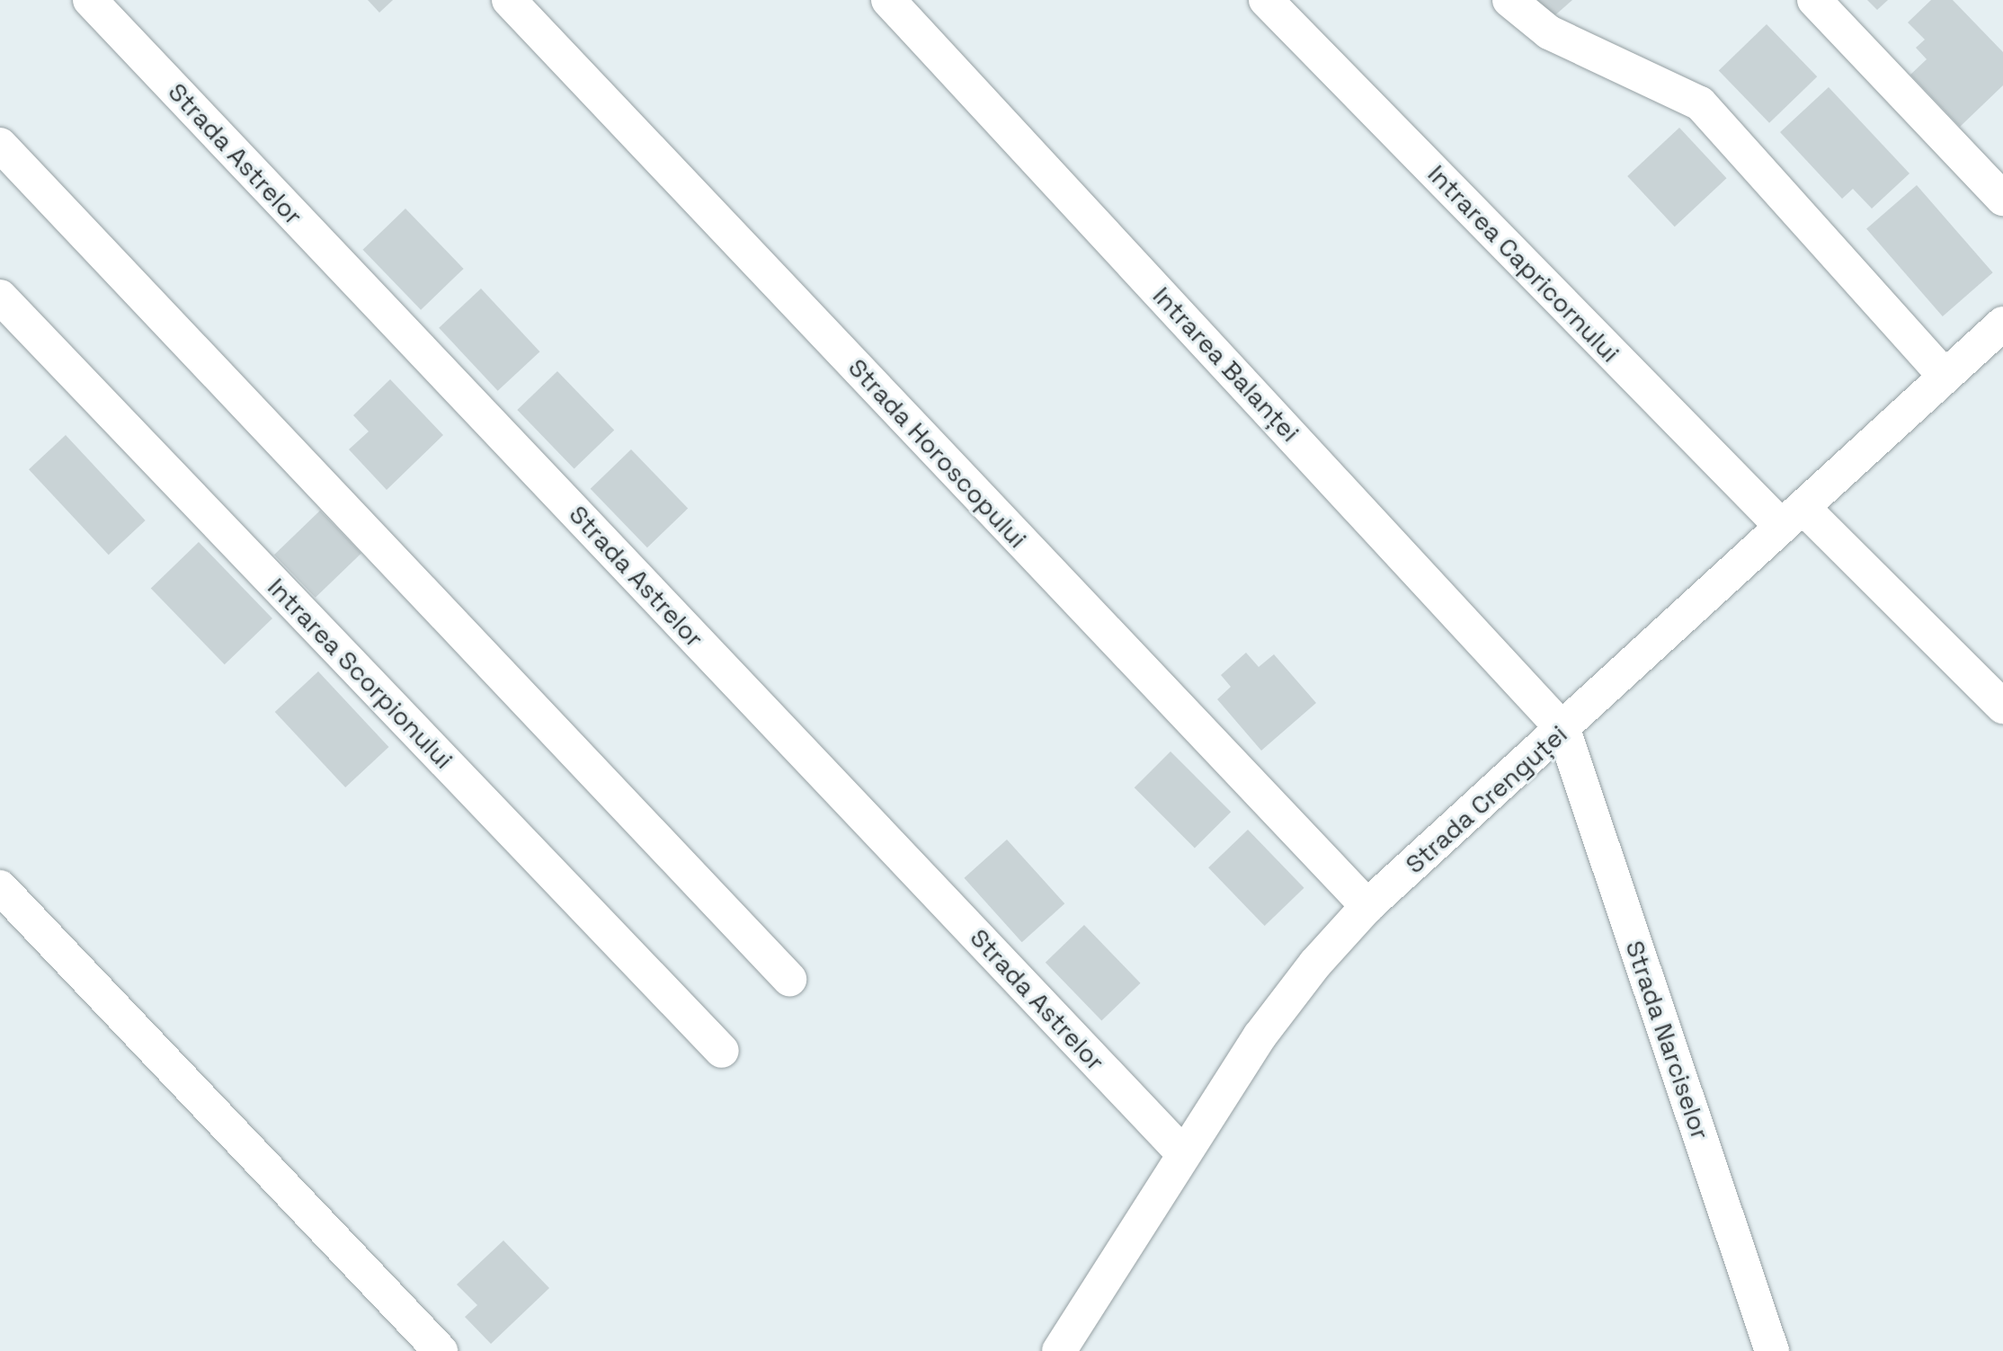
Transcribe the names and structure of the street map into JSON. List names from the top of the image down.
{
  "streets": {
    "street": [
      "Strada Astrelor",
      "Intrarea Capricornului",
      "Intrarea Balanței",
      "Strada Horoscopului",
      "Intrarea Scorpionului",
      "Strada Crenguței",
      "Strada Narciselor"
    ]
  },
  "crossings": [
    ["Strada Astrelor", "Strada Crenguței"],
    ["Intrarea Capricornului", "Strada Crenguței"],
    ["Intrarea Balanței", "Strada Crenguței"],
    ["Intrarea Balanței", "Strada Narciselor"],
    ["Strada Horoscopului", "Strada Crenguței"],
    ["Strada Crenguței", "Strada Narciselor"]
  ]
}
